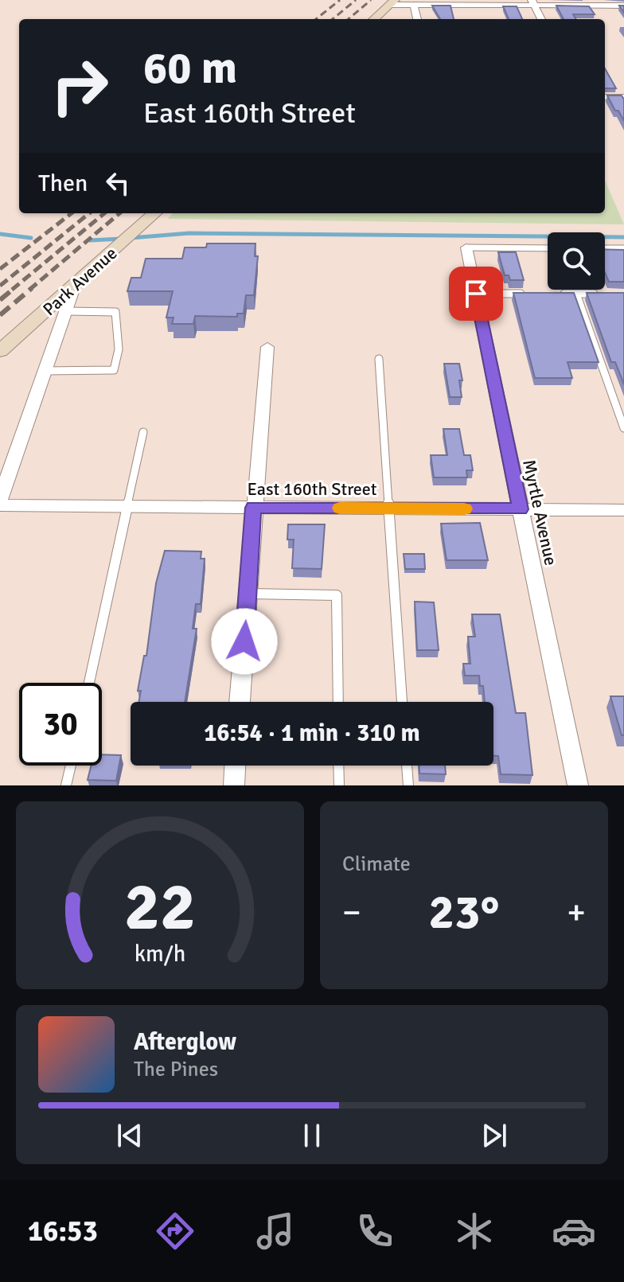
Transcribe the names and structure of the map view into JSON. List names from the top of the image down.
{
  "streets": {
    "street": ["Park Avenue", "East 160th Street", "Myrtle Avenue"]
  },
  "crossings": [
    ["East 160th Street", "Myrtle Avenue"]
  ],
  "page": {
    "turn": ["60 m", "East 160th Street"],
    "then": "Then",
    "limit": "30",
    "trip": "16:54 · 1 min · 310 m",
    "tile": "Climate",
    "heat": ["−", "23°", "+"],
    "song": ["Afterglow", "The Pines"],
    "tabs": "16:53",
    "gauge": ["22", "km/h"]
  }
}
